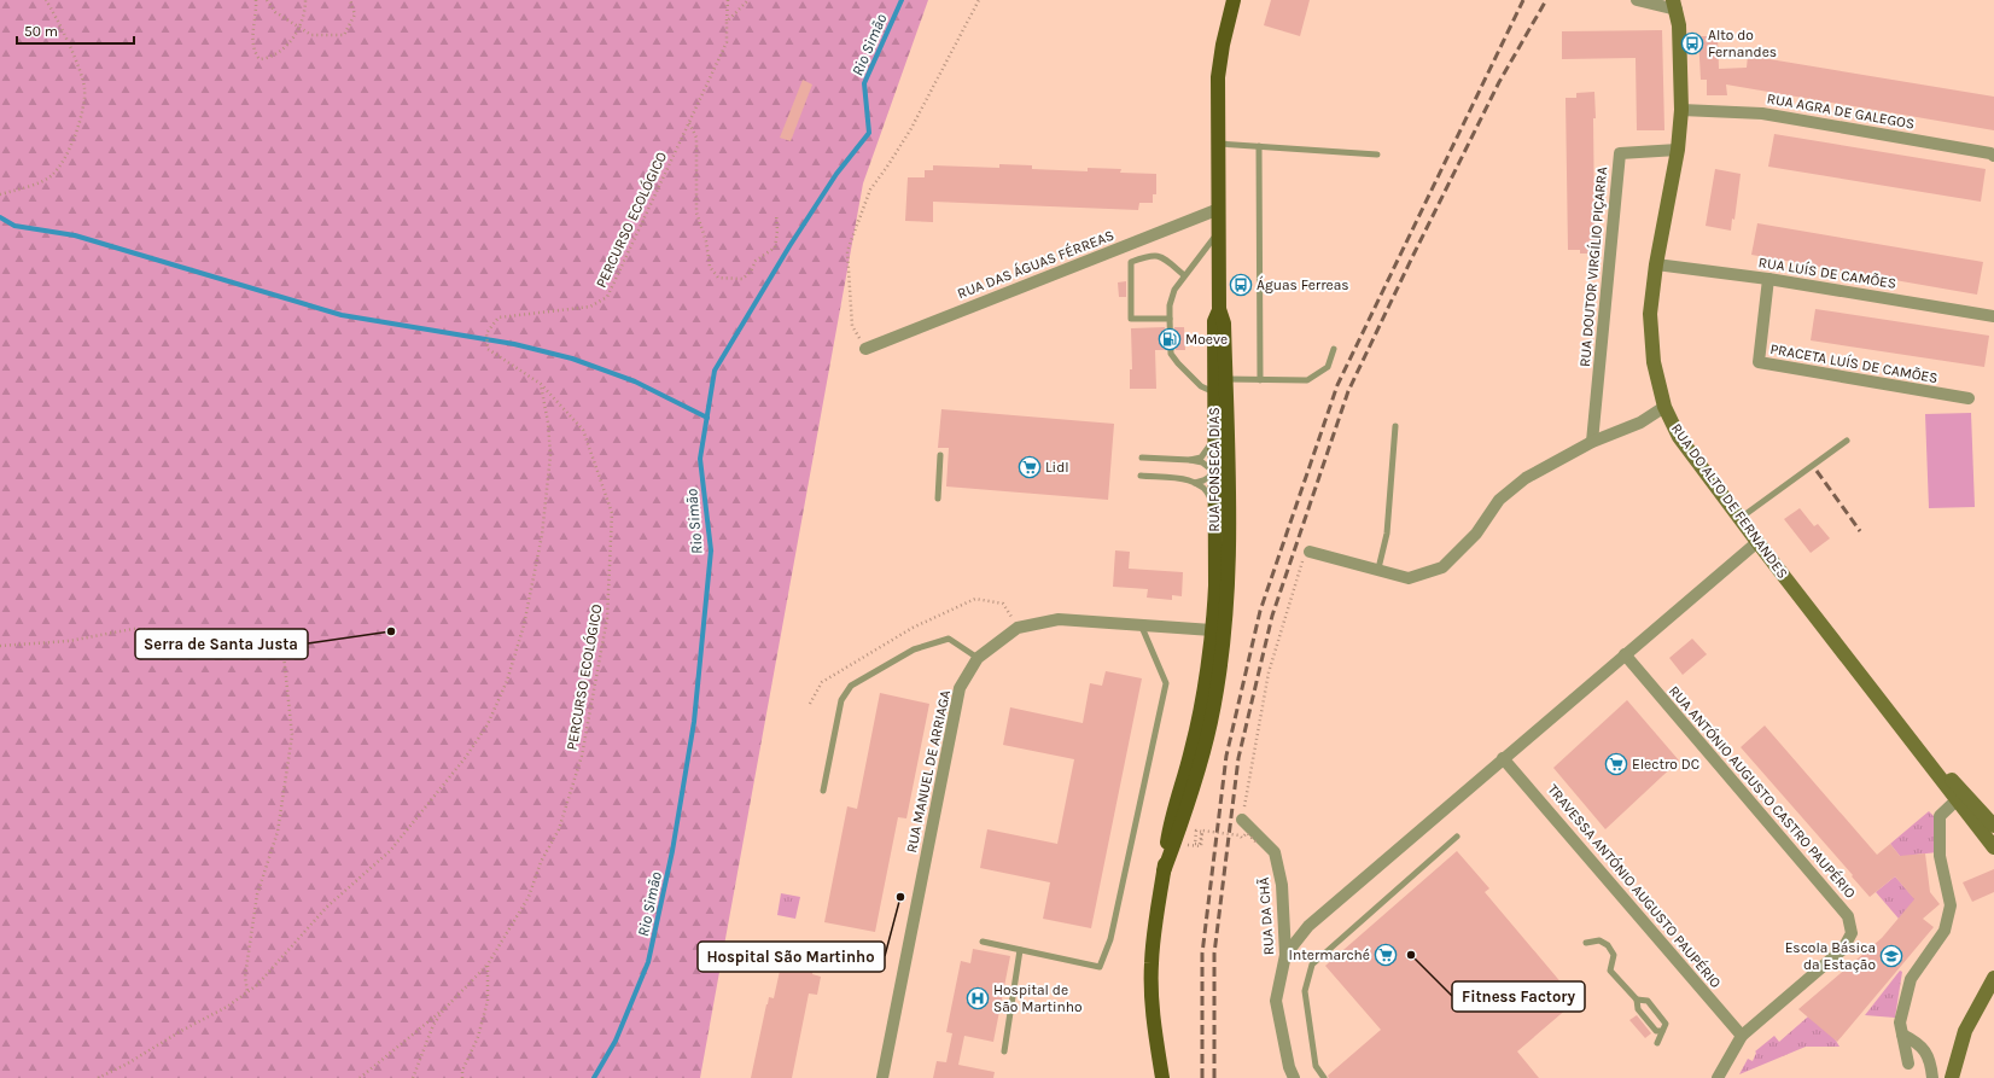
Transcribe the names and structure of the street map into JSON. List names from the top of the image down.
{
  "streets": {
    "main road": ["RUA FONSECA DIAS"],
    "street": [
      "RUA AGRA DE GALEGOS",
      "RUA DAS ÁGUAS FÉRREAS",
      "RUA DOUTOR VIRGÍLIO PIÇARRA",
      "RUA LUÍS DE CAMÕES",
      "PRACETA LUÍS DE CAMÕES",
      "RUA DO ALTO DE FERNANDES",
      "RUA MANUEL DE ARRIAGA",
      "RUA ANTÓNIO AUGUSTO CASTRO PAUPÉRIO",
      "TRAVESSA ANTÓNIO AUGUSTO PAUPÉRIO",
      "RUA DA CHÃ"
    ],
    "path": ["PERCURSO ECOLÓGICO"]
  },
  "crossings": [
    ["RUA AGRA DE GALEGOS", "RUA DO ALTO DE FERNANDES"],
    ["RUA DAS ÁGUAS FÉRREAS", "RUA FONSECA DIAS"],
    ["RUA DOUTOR VIRGÍLIO PIÇARRA", "RUA DO ALTO DE FERNANDES"],
    ["RUA LUÍS DE CAMÕES", "PRACETA LUÍS DE CAMÕES"],
    ["RUA LUÍS DE CAMÕES", "RUA DO ALTO DE FERNANDES"],
    ["RUA FONSECA DIAS", "RUA MANUEL DE ARRIAGA"],
    ["RUA ANTÓNIO AUGUSTO CASTRO PAUPÉRIO", "TRAVESSA ANTÓNIO AUGUSTO PAUPÉRIO"]
  ],
  "water": ["Rio Simão"],
  "places": {
    "bus stop": ["Alto do Fernandes", "Águas Ferreas"],
    "fuel station": ["Moeve"],
    "supermarket": ["Lidl", "Electro DC", "Intermarché"],
    "other": ["Serra de Santa Justa", "Hospital São Martinho", "Fitness Factory"],
    "school or university": ["Escola Básica da Estação"],
    "hospital": ["Hospital de São Martinho"]
  },
  "scale_bar": "50 m"
}
